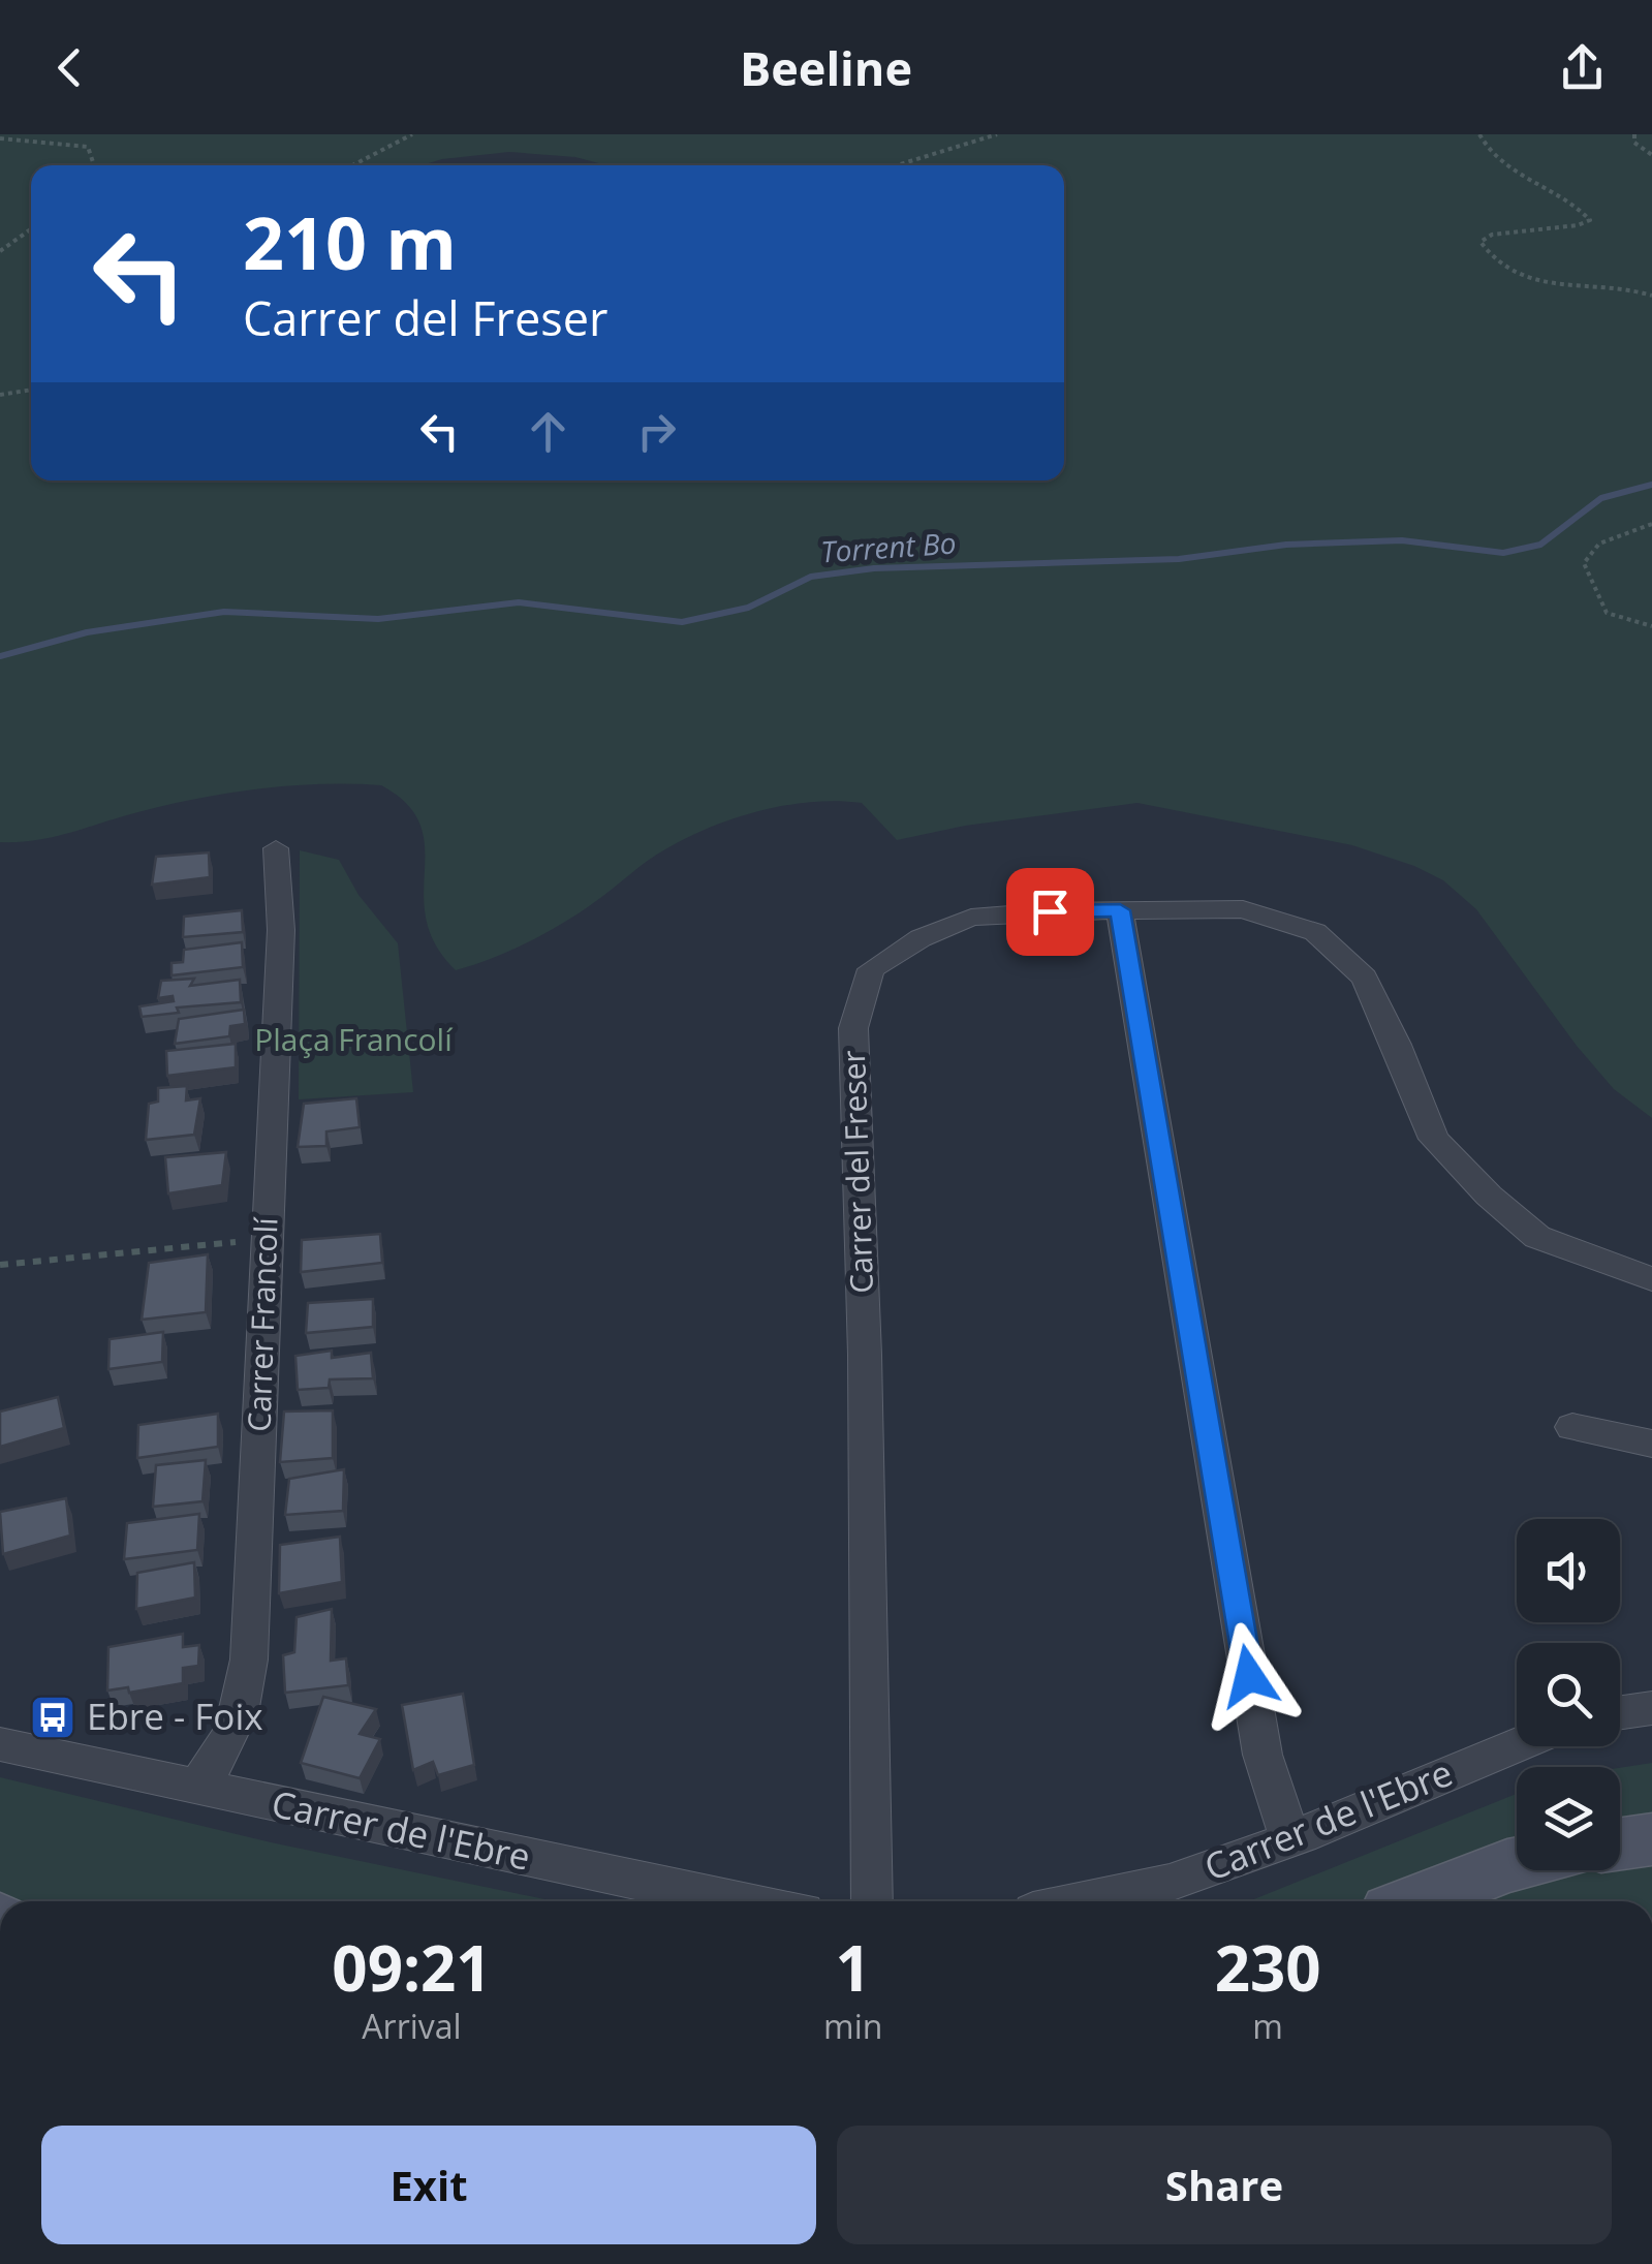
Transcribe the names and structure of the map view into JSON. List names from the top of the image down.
{
  "streets": {
    "street": ["Carrer del Freser", "Carrer Francolí", "Carrer de l'Ebre"]
  },
  "crossings": [
    ["Carrer Francolí", "Carrer de l'Ebre"]
  ],
  "water": ["Torrent Bo"],
  "parks": ["Plaça Francolí"],
  "places": {
    "bus stop": ["Ebre - Foix"]
  },
  "page": {
    "header": "Beeline",
    "turn": ["210 m", "Carrer del Freser"],
    "eta": [
      "09:21",
      "Arrival",
      "1",
      "min",
      "230",
      "m"
    ],
    "buttons": ["Exit", "Share"]
  }
}
